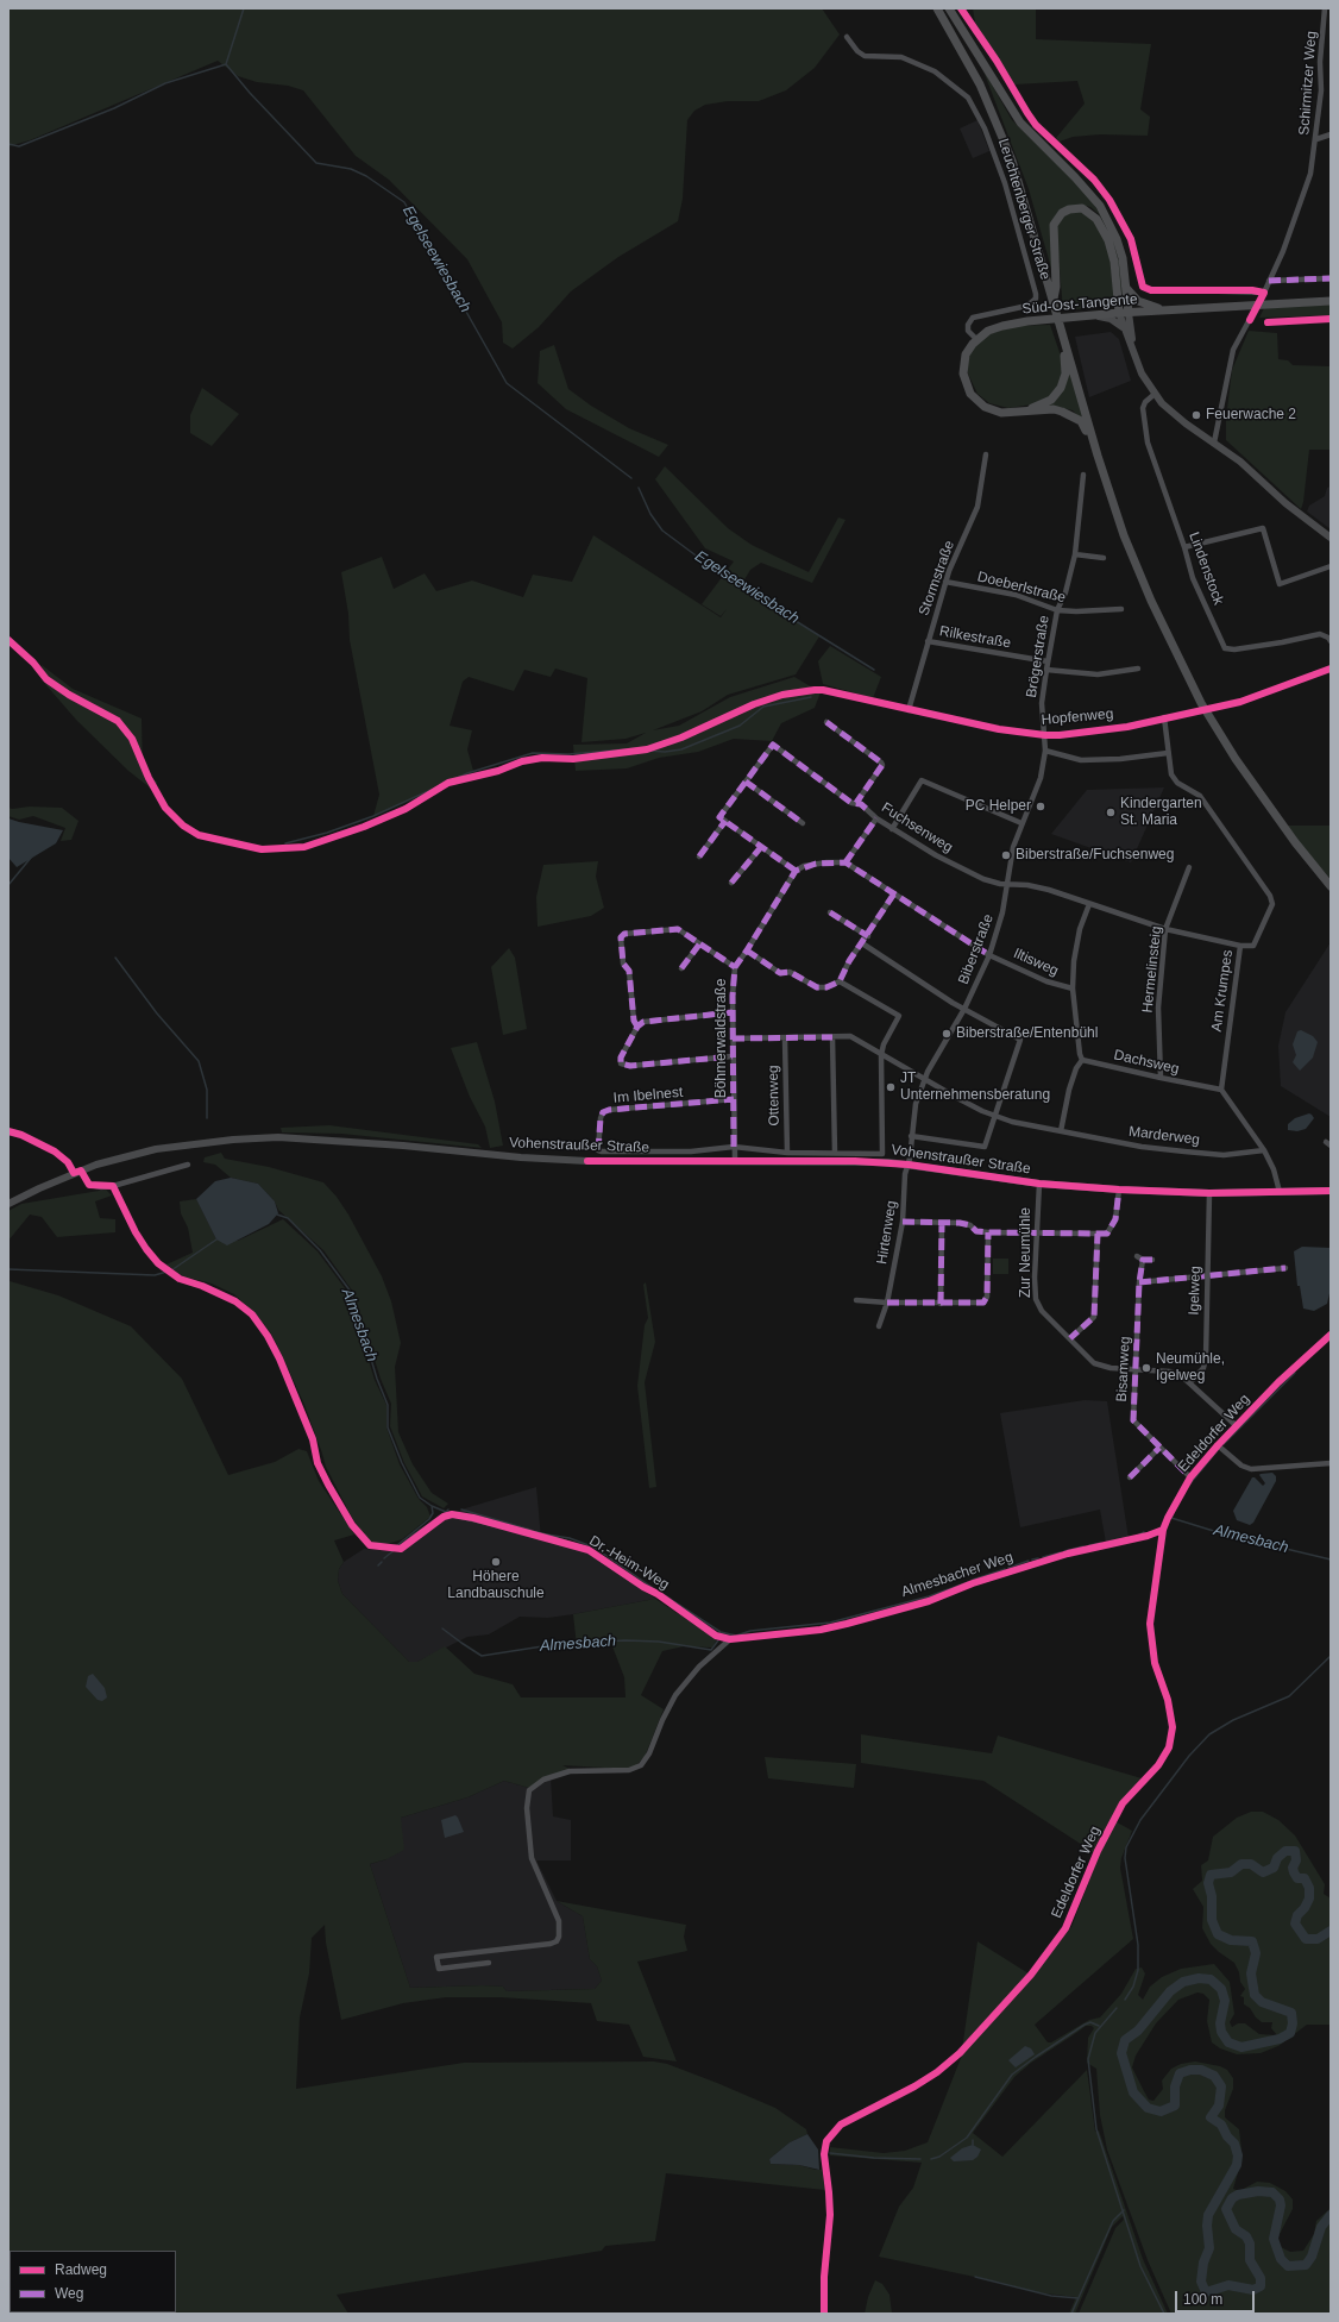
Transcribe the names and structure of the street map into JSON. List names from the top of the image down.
{
  "streets": {
    "main road": ["Süd-Ost-Tangente", "Vohenstraußer Straße"],
    "street": [
      "Schirmitzer Weg",
      "Leuchtenberger Straße",
      "Lindenstock",
      "Stormstraße",
      "Doeberlstraße",
      "Rilkestraße",
      "Brögerstraße",
      "Hopfenweg",
      "Fuchsenweg",
      "Biberstraße",
      "Iltisweg",
      "Hermelinsteig",
      "Am Krumpes",
      "Böhmerwaldstraße",
      "Dachsweg",
      "Im Ibelnest",
      "Ottenweg",
      "Marderweg",
      "Hirtenweg",
      "Zur Neumühle",
      "Igelweg",
      "Bisamweg",
      "Edeldorfer Weg",
      "Dr.-Heim-Weg",
      "Almesbacher Weg"
    ]
  },
  "crossings": [
    ["Leuchtenberger Straße", "Süd-Ost-Tangente"],
    ["Stormstraße", "Doeberlstraße"],
    ["Stormstraße", "Rilkestraße"],
    ["Stormstraße", "Hopfenweg"],
    ["Doeberlstraße", "Brögerstraße"],
    ["Rilkestraße", "Brögerstraße"],
    ["Brögerstraße", "Hopfenweg"],
    ["Brögerstraße", "Biberstraße"],
    ["Hopfenweg", "Biberstraße"],
    ["Hopfenweg", "Am Krumpes"],
    ["Fuchsenweg", "Biberstraße"],
    ["Fuchsenweg", "Hermelinsteig"],
    ["Fuchsenweg", "Am Krumpes"],
    ["Biberstraße", "Iltisweg"],
    ["Biberstraße", "Marderweg"],
    ["Biberstraße", "Vohenstraußer Straße"],
    ["Biberstraße", "Hirtenweg"],
    ["Hermelinsteig", "Dachsweg"],
    ["Am Krumpes", "Dachsweg"],
    ["Böhmerwaldstraße", "Im Ibelnest"],
    ["Böhmerwaldstraße", "Marderweg"],
    ["Böhmerwaldstraße", "Vohenstraußer Straße"],
    ["Im Ibelnest", "Vohenstraußer Straße"],
    ["Ottenweg", "Marderweg"],
    ["Ottenweg", "Vohenstraußer Straße"],
    ["Marderweg", "Vohenstraußer Straße"],
    ["Vohenstraußer Straße", "Hirtenweg"],
    ["Vohenstraußer Straße", "Zur Neumühle"],
    ["Vohenstraußer Straße", "Igelweg"],
    ["Zur Neumühle", "Igelweg"],
    ["Zur Neumühle", "Bisamweg"],
    ["Zur Neumühle", "Edeldorfer Weg"],
    ["Bisamweg", "Edeldorfer Weg"],
    ["Edeldorfer Weg", "Almesbacher Weg"],
    ["Dr.-Heim-Weg", "Almesbacher Weg"]
  ],
  "water": ["Egelseewiesbach", "Almesbach"],
  "places": [
    "Feuerwache 2",
    "PC Helper",
    "Kindergarten St. Maria",
    "Biberstraße/Fuchsenweg",
    "Biberstraße/Entenbühl",
    "JT Unternehmensberatung",
    "Neumühle, Igelweg",
    "Höhere Landbauschule"
  ],
  "legend": ["Radweg", "Weg"],
  "scale_bar": "100 m"
}
